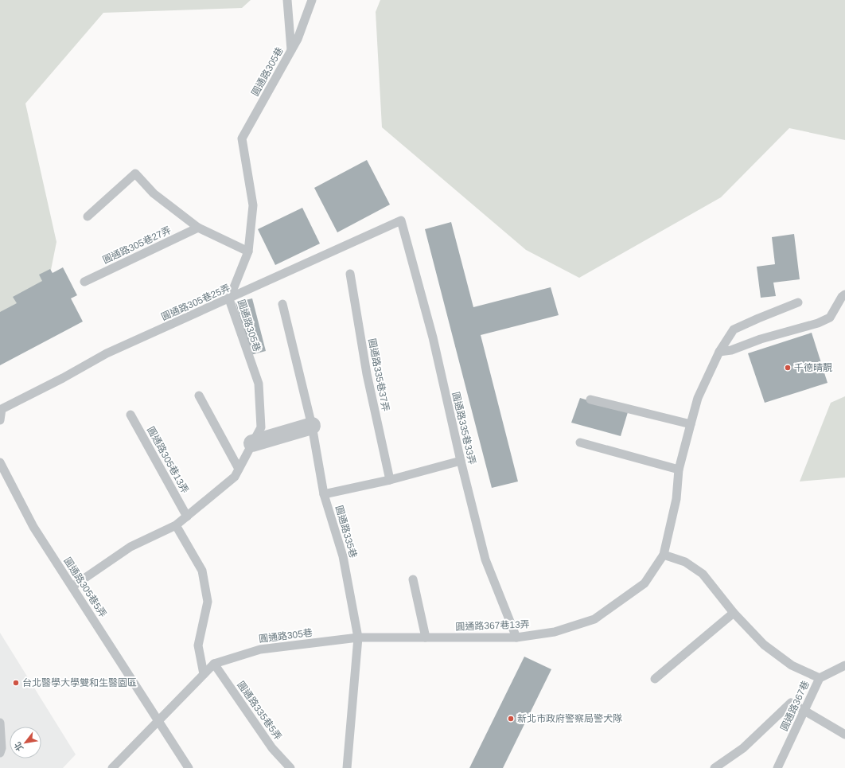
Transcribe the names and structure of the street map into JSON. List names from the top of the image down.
{
  "streets": {
    "lane": [
      "圓通路305巷",
      "圓通路305巷27弄",
      "圓通路305巷25弄",
      "圓通路335巷37弄",
      "圓通路335巷33弄",
      "圓通路305巷13弄",
      "圓通路335巷",
      "圓通路305巷5弄",
      "圓通路367巷13弄",
      "圓通路367巷",
      "圓通路335巷5弄"
    ]
  },
  "crossings": [
    ["圓通路305巷", "圓通路305巷25弄"],
    ["圓通路305巷", "圓通路305巷13弄"],
    ["圓通路305巷", "圓通路335巷"],
    ["圓通路305巷", "圓通路305巷5弄"],
    ["圓通路305巷", "圓通路367巷13弄"],
    ["圓通路305巷", "圓通路335巷5弄"],
    ["圓通路305巷25弄", "圓通路335巷33弄"],
    ["圓通路335巷33弄", "圓通路367巷13弄"],
    ["圓通路335巷", "圓通路367巷13弄"]
  ],
  "places": ["千德晴靚", "台北醫學大學雙和生醫園區", "新北市政府警察局警犬隊"],
  "north": "bottom left"
}
